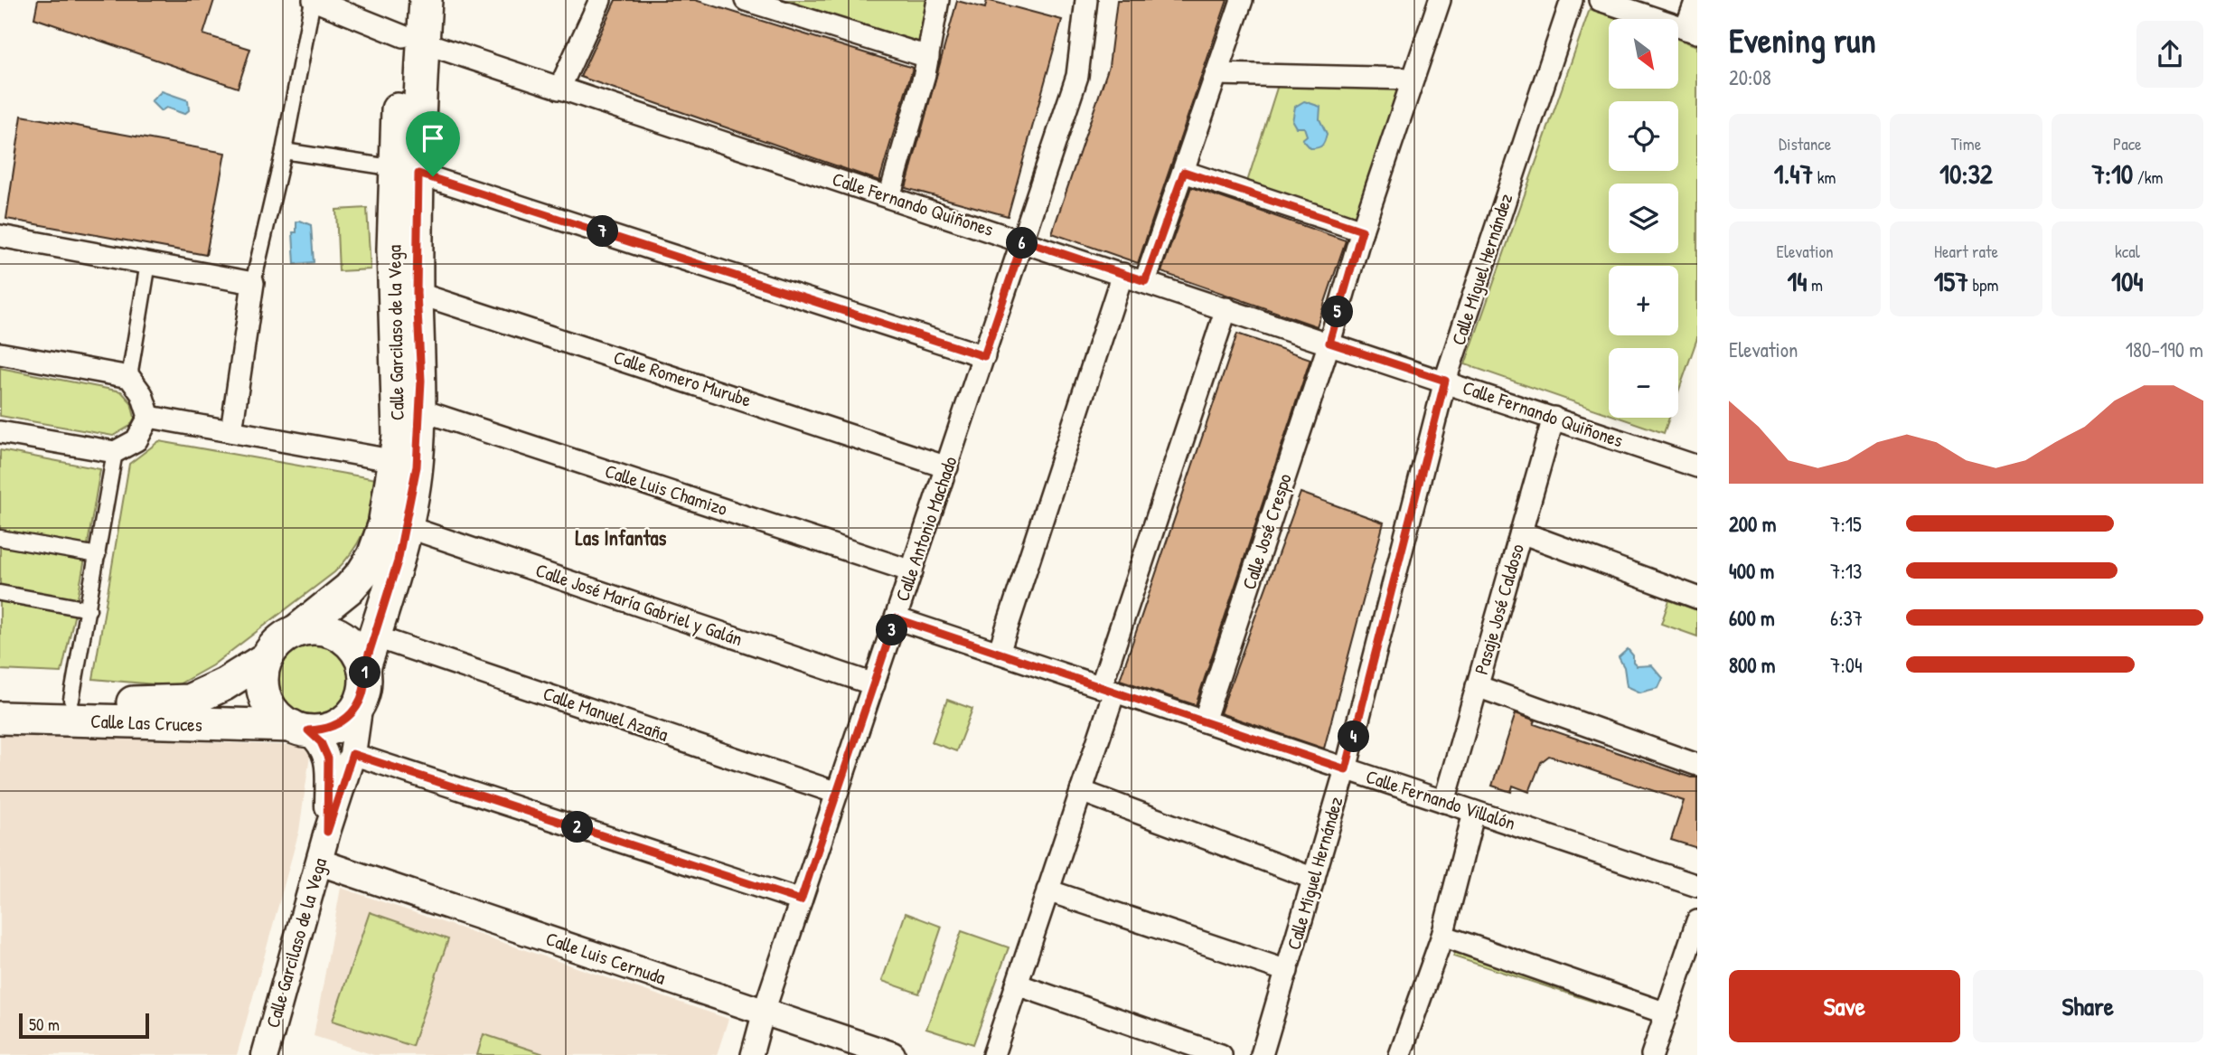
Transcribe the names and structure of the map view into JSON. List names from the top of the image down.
{
  "streets": {
    "main road": ["Calle Garcilaso de la Vega", "Calle Las Cruces"],
    "street": [
      "Calle Fernando Quiñones",
      "Calle Miguel Hernández",
      "Calle Romero Murube",
      "Calle Luis Chamizo",
      "Calle Antonio Machado",
      "Calle José Crespo",
      "Calle José María Gabriel y Galán",
      "Pasaje José Caldoso",
      "Calle Manuel Azaña",
      "Calle Fernando Villalón",
      "Calle Luis Cernuda"
    ]
  },
  "crossings": [
    ["Calle Fernando Quiñones", "Calle Miguel Hernández"],
    ["Calle Fernando Quiñones", "Calle Garcilaso de la Vega"],
    ["Calle Fernando Quiñones", "Calle Antonio Machado"],
    ["Calle Fernando Quiñones", "Calle José Crespo"],
    ["Calle Fernando Quiñones", "Pasaje José Caldoso"],
    ["Calle Miguel Hernández", "Calle Fernando Villalón"],
    ["Calle Garcilaso de la Vega", "Calle Romero Murube"],
    ["Calle Garcilaso de la Vega", "Calle Luis Chamizo"],
    ["Calle Garcilaso de la Vega", "Calle José María Gabriel y Galán"],
    ["Calle Garcilaso de la Vega", "Calle Manuel Azaña"],
    ["Calle Garcilaso de la Vega", "Calle Las Cruces"],
    ["Calle Garcilaso de la Vega", "Calle Luis Cernuda"],
    ["Calle Romero Murube", "Calle Antonio Machado"],
    ["Calle Luis Chamizo", "Calle Antonio Machado"],
    ["Calle Antonio Machado", "Calle José María Gabriel y Galán"],
    ["Calle Antonio Machado", "Calle Manuel Azaña"],
    ["Calle Antonio Machado", "Calle Fernando Villalón"],
    ["Calle Antonio Machado", "Calle Luis Cernuda"],
    ["Calle José Crespo", "Calle Fernando Villalón"],
    ["Pasaje José Caldoso", "Calle Fernando Villalón"]
  ],
  "districts": ["Las Infantas"],
  "scale_bar": "50 m",
  "north": "bottom right",
  "page": {
    "heading": ["Evening run", "20:08"],
    "map_buttons": ["+", "−"],
    "stats": [
      ["Distance", "1.47 km"],
      ["Time", "10:32"],
      ["Pace", "7:10 /km"],
      ["Elevation", "14 m"],
      ["Heart rate", "157 bpm"],
      ["kcal", "104"]
    ],
    "pins": [
      "7",
      "6",
      "5",
      "3",
      "1",
      "4",
      "2"
    ],
    "chart": ["Elevation", "180–190 m"],
    "list": [
      {
        "name": "200 m",
        "note": "7:15"
      },
      {
        "name": "400 m",
        "note": "7:13"
      },
      {
        "name": "600 m",
        "note": "6:37"
      },
      {
        "name": "800 m",
        "note": "7:04"
      }
    ],
    "buttons": ["Save", "Share"],
    "scale": "50 m"
  }
}
